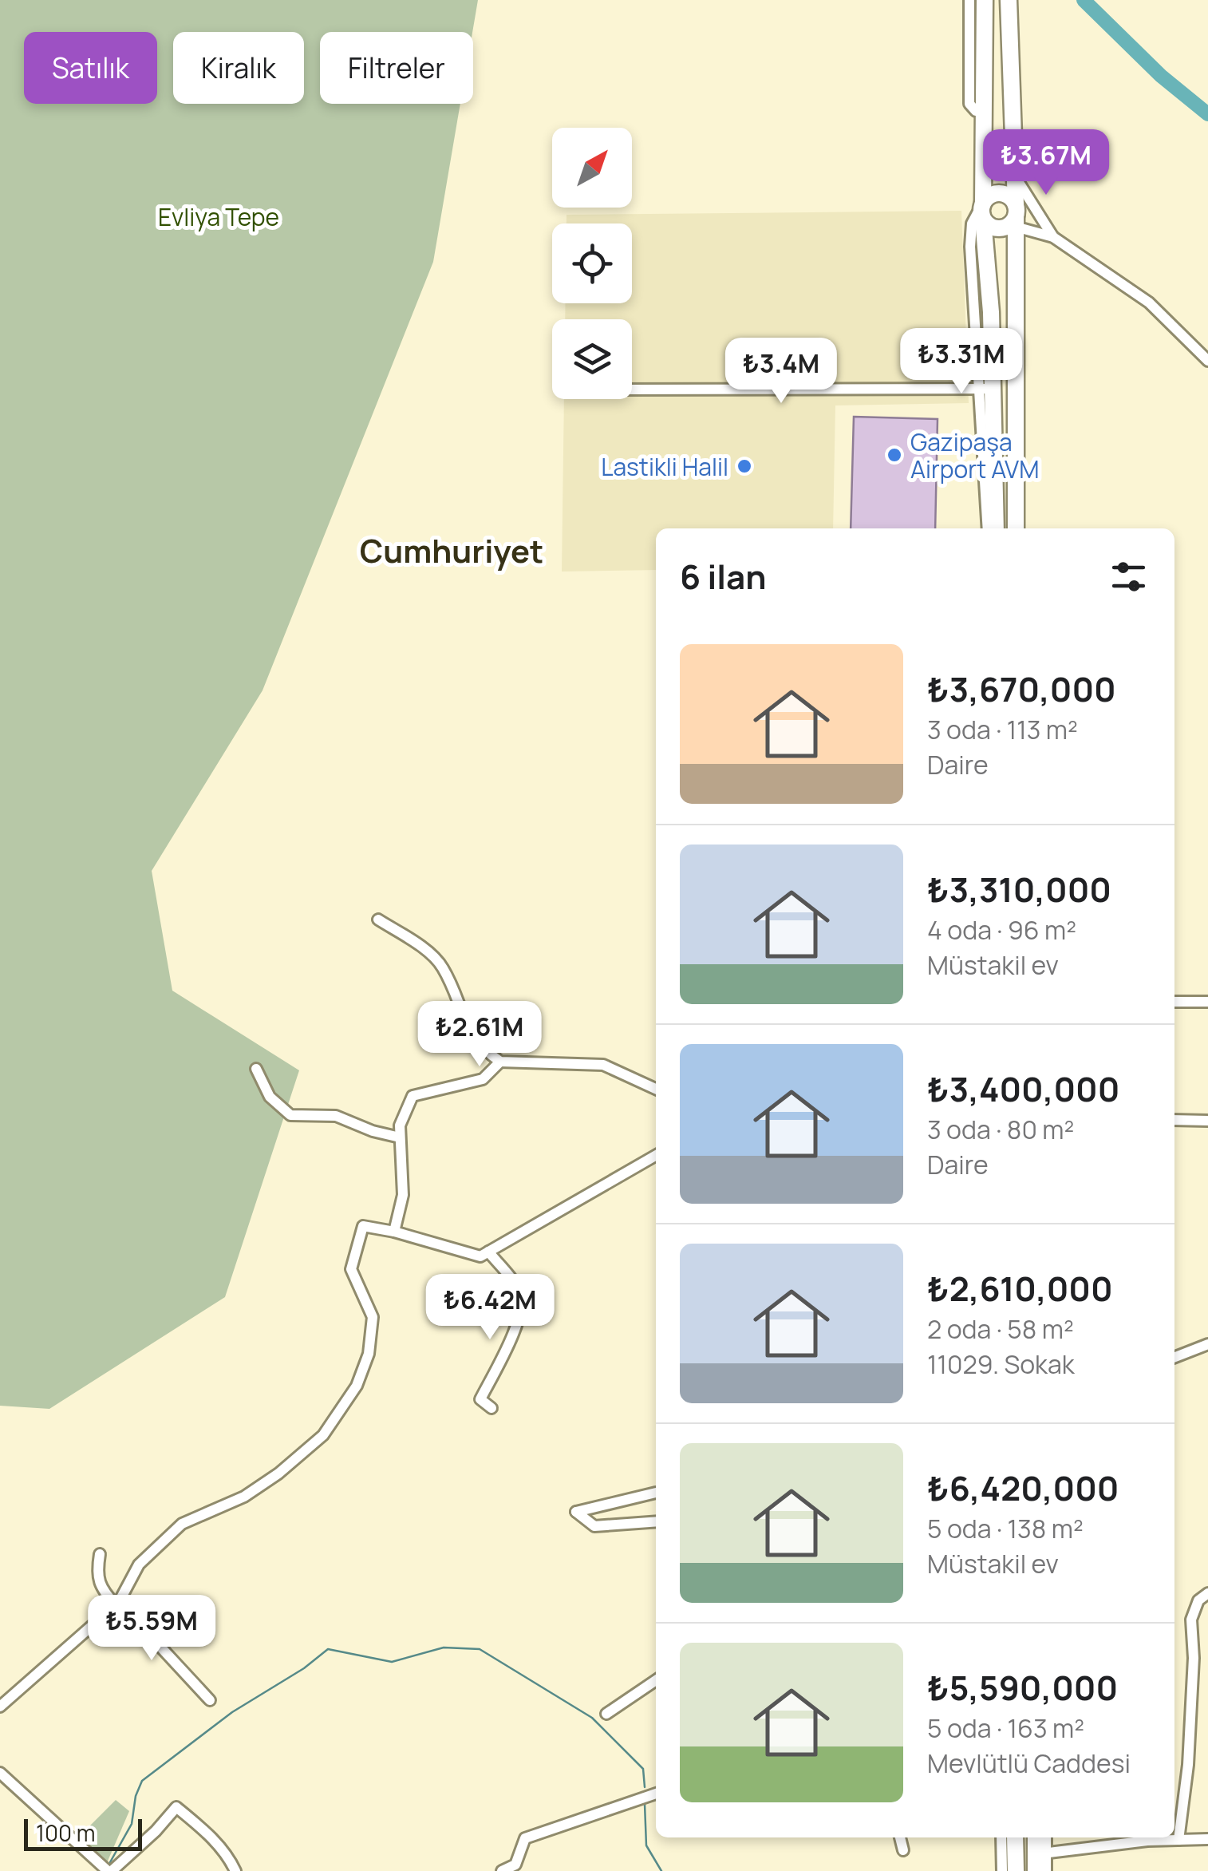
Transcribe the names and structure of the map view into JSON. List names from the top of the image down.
{
  "districts": ["Cumhuriyet"],
  "parks": ["Evliya Tepe"],
  "places": ["Gazipaşa Airport AVM", "Lastikli Halil"],
  "scale_bar": "100 m",
  "north": "top right",
  "page": {
    "chip": ["Satılık", "Kiralık", "Filtreler"],
    "price": [
      "₺3.67M",
      "₺3.31M",
      "₺3.4M",
      "₺2.61M",
      "₺6.42M",
      "₺5.59M"
    ],
    "heading": "6 ilan",
    "list": [
      {
        "name": "₺3,670,000",
        "note": "3 oda · 113 m² · Daire"
      },
      {
        "name": "₺3,310,000",
        "note": "4 oda · 96 m² · Müstakil ev"
      },
      {
        "name": "₺3,400,000",
        "note": "3 oda · 80 m² · Daire"
      },
      {
        "name": "₺2,610,000",
        "note": "2 oda · 58 m² · 11029. Sokak"
      },
      {
        "name": "₺6,420,000",
        "note": "5 oda · 138 m² · Müstakil ev"
      },
      {
        "name": "₺5,590,000",
        "note": "5 oda · 163 m² · Mevlütlü Caddesi"
      }
    ],
    "scale": "100 m"
  }
}
